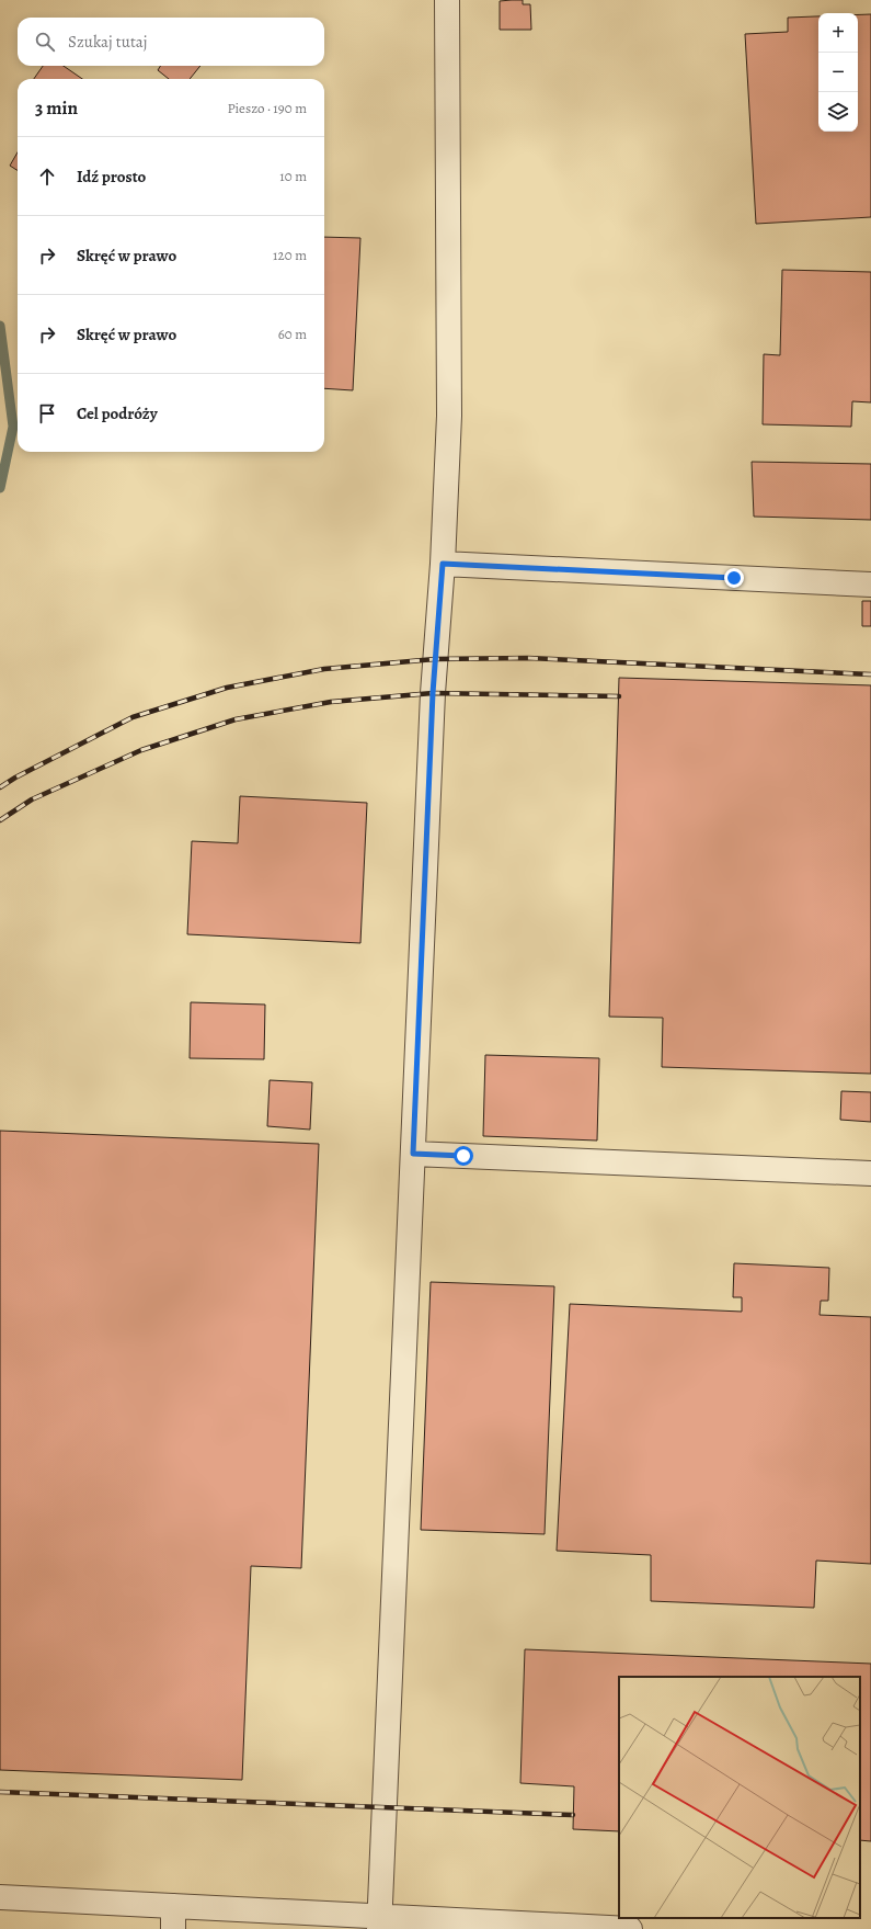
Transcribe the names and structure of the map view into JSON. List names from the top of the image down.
{
  "page": {
    "map_buttons": ["+", "−"],
    "search": "Szukaj tutaj",
    "heading": ["3 min", "Pieszo · 190 m"],
    "list": [
      ["Idź prosto", "10 m"],
      ["Skręć w prawo", "120 m"],
      ["Skręć w prawo", "60 m"],
      "Cel podróży"
    ]
  }
}
